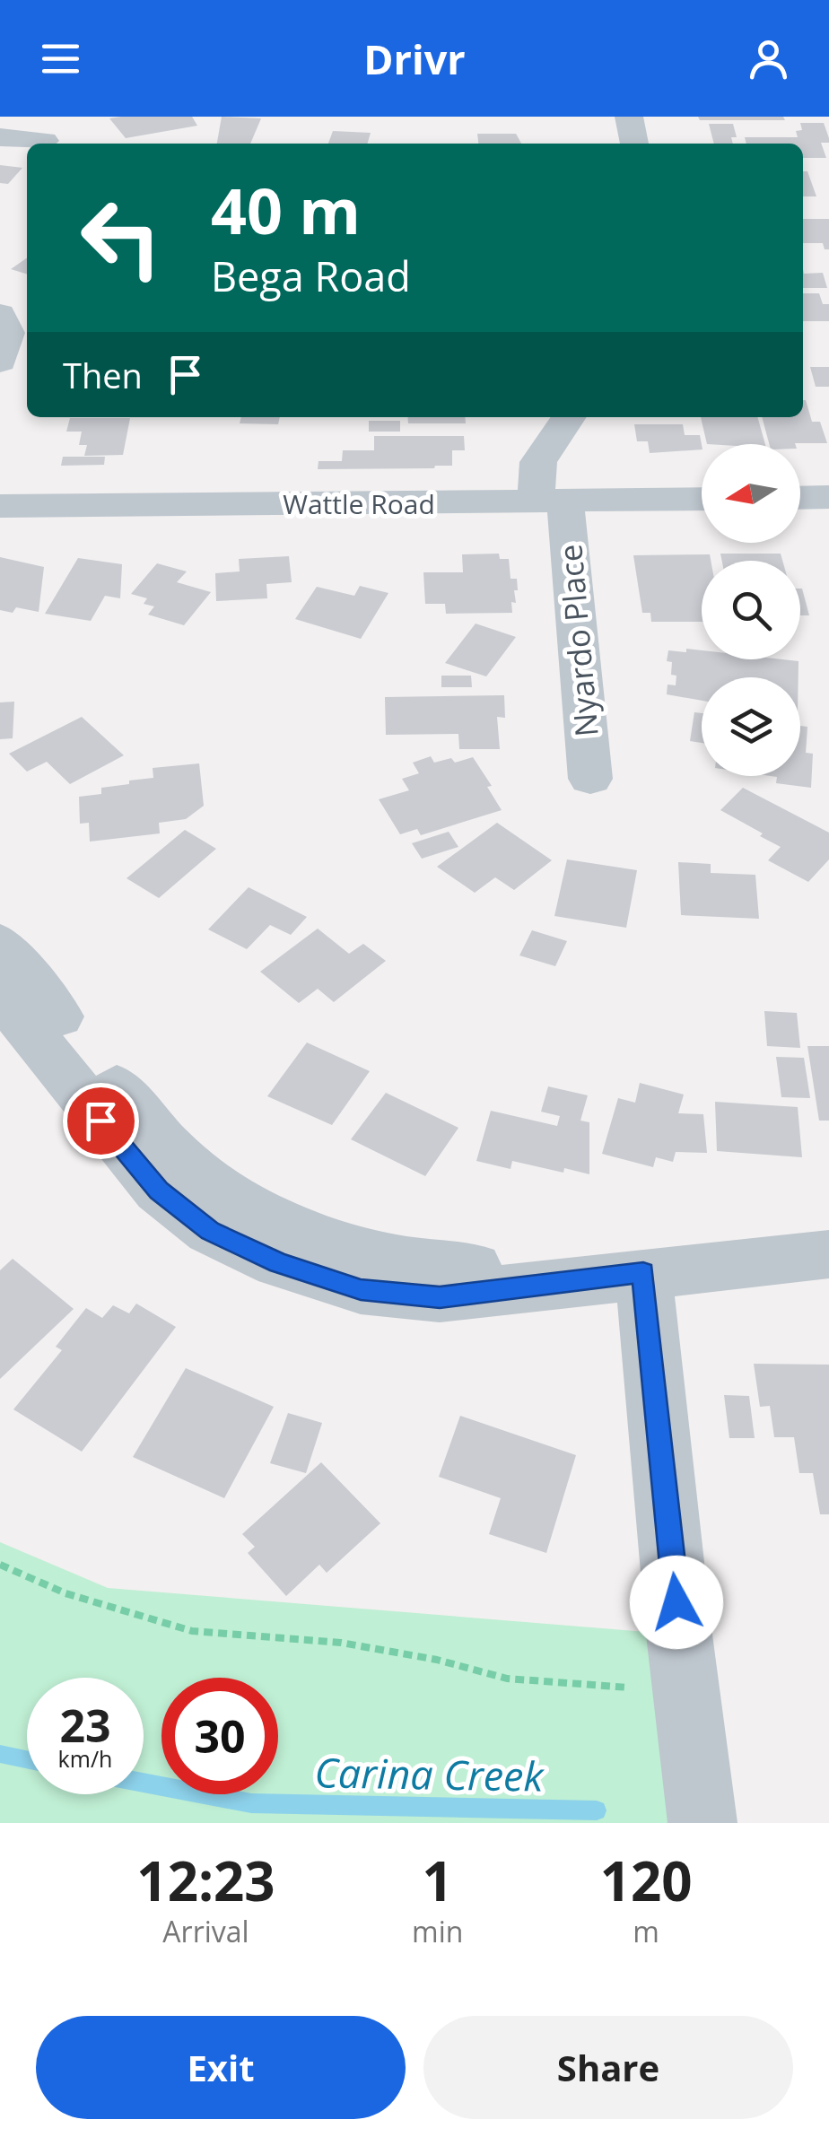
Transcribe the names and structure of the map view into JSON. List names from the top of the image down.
{
  "streets": {
    "street": ["Wattle Road", "Nyardo Place"]
  },
  "crossings": [
    ["Wattle Road", "Nyardo Place"]
  ],
  "water": ["Carina Creek"],
  "north": "left",
  "page": {
    "header": "Drivr",
    "turn": ["40 m", "Bega Road"],
    "then": "Then",
    "speed": "23 km/h",
    "limit": "30",
    "eta": [
      "12:23",
      "Arrival",
      "1",
      "min",
      "120",
      "m"
    ],
    "buttons": ["Exit", "Share"]
  }
}
